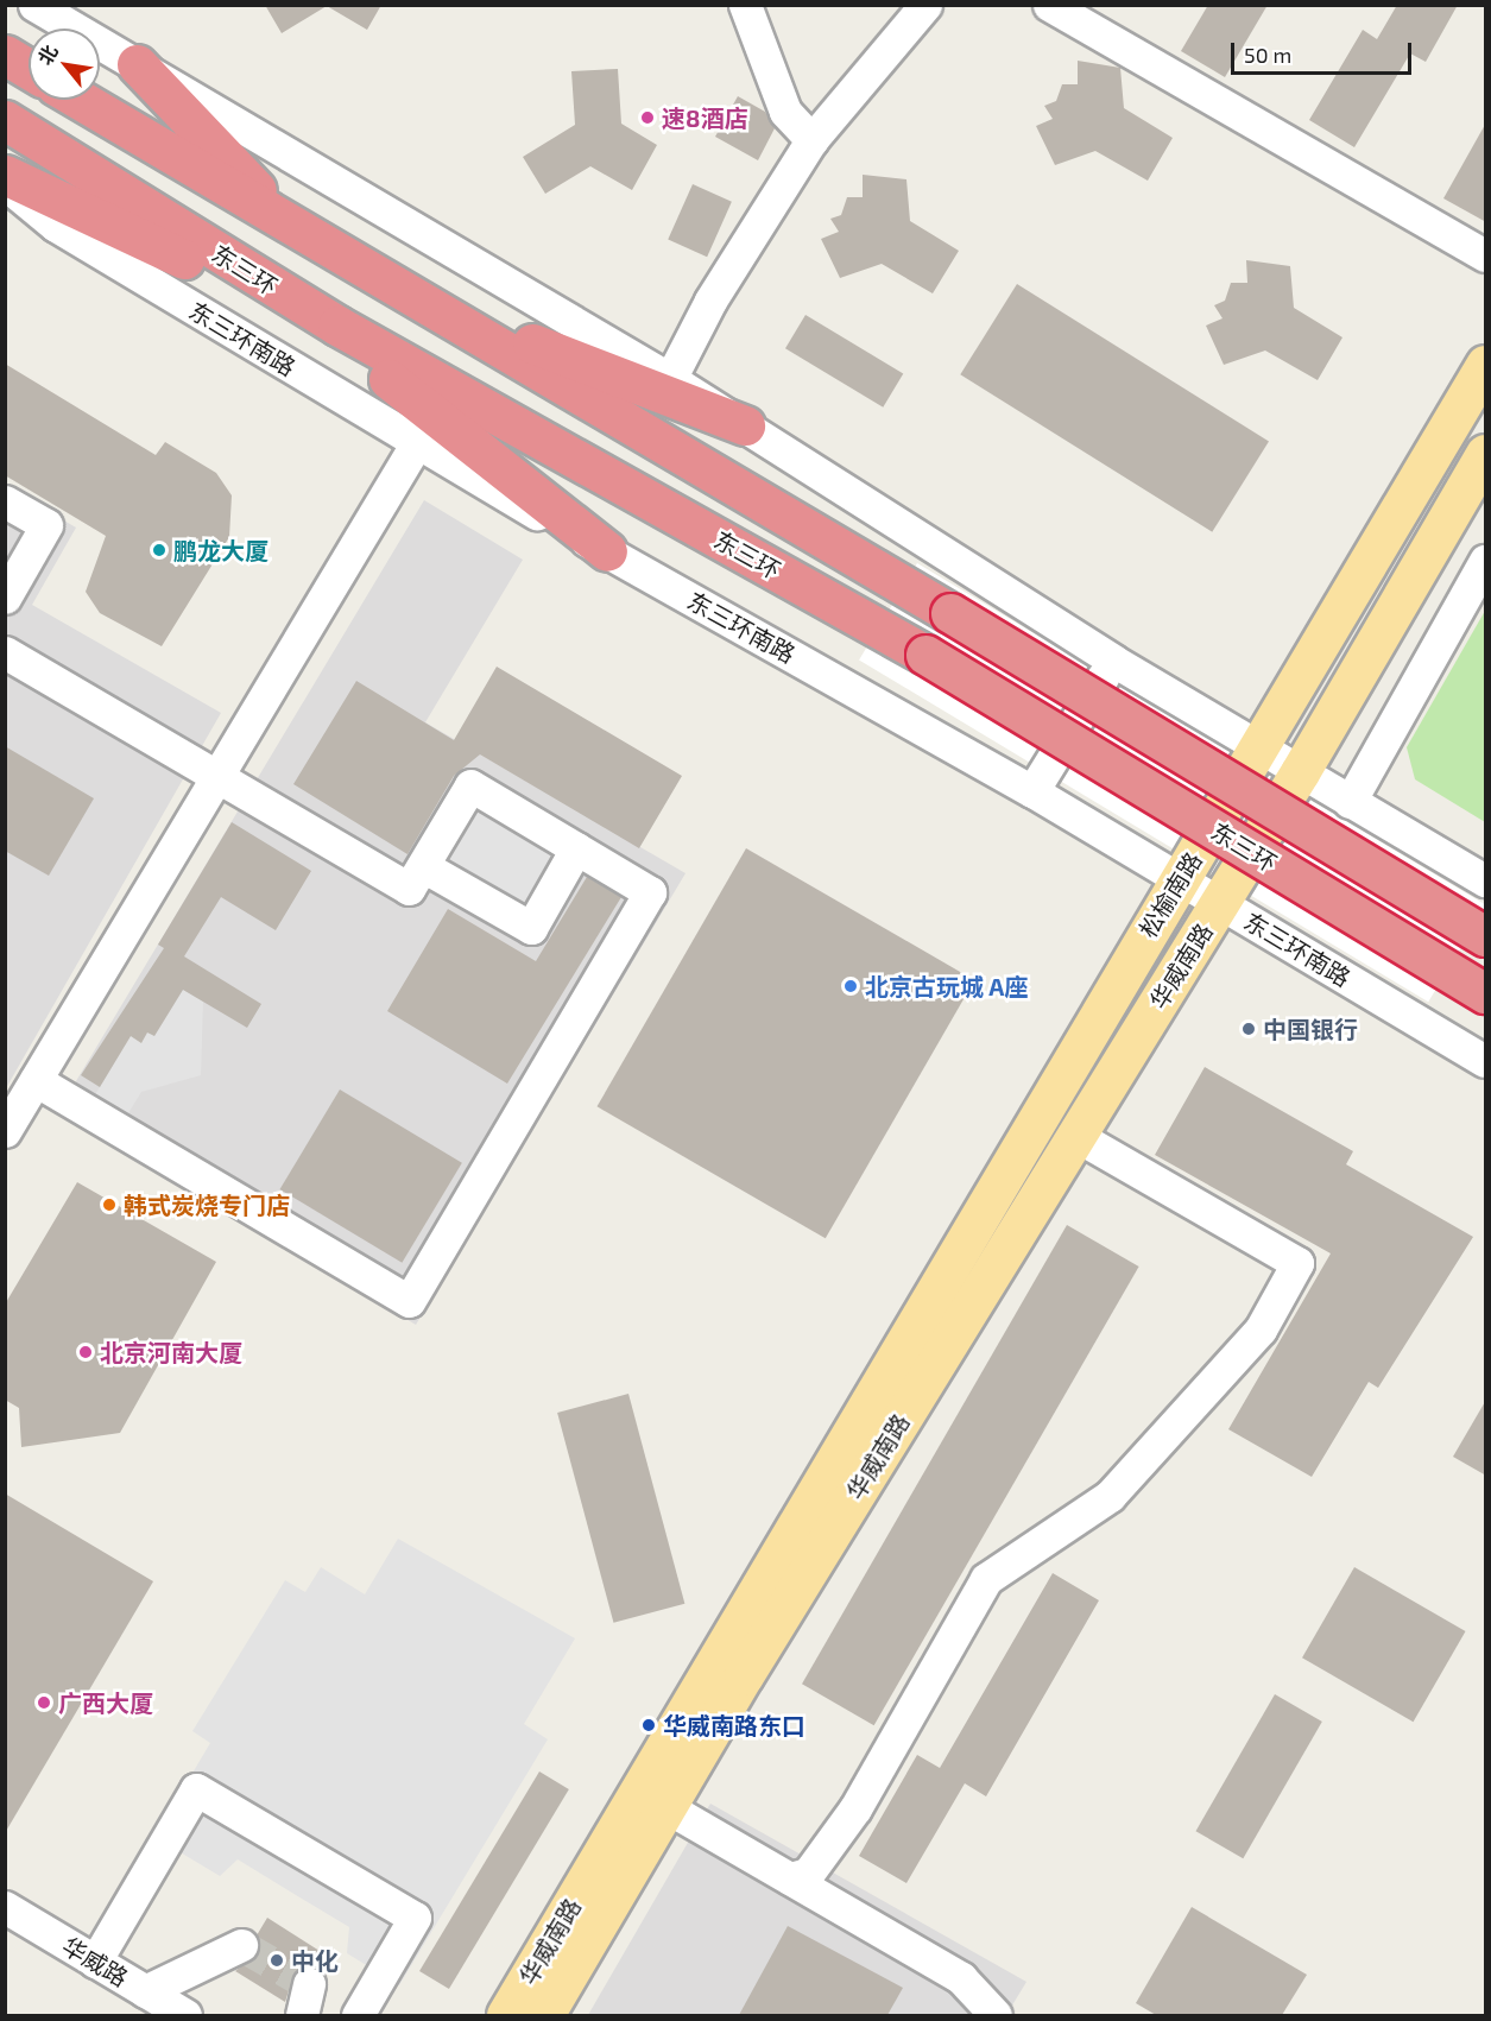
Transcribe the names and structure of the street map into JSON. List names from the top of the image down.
{
  "streets": {
    "highway": ["东三环"],
    "main road": ["松榆南路", "华威南路"],
    "street": ["东三环南路", "华威路"]
  },
  "crossings": [
    ["东三环南路", "松榆南路"],
    ["东三环南路", "华威南路"],
    ["松榆南路", "华威南路"]
  ],
  "places": [
    "速8酒店",
    "鹏龙大厦",
    "北京古玩城 A座",
    "中国银行",
    "韩式炭烧专门店",
    "北京河南大厦",
    "广西大厦",
    "华威南路东口",
    "中化"
  ],
  "scale_bar": "50 m",
  "north": "top left"
}
